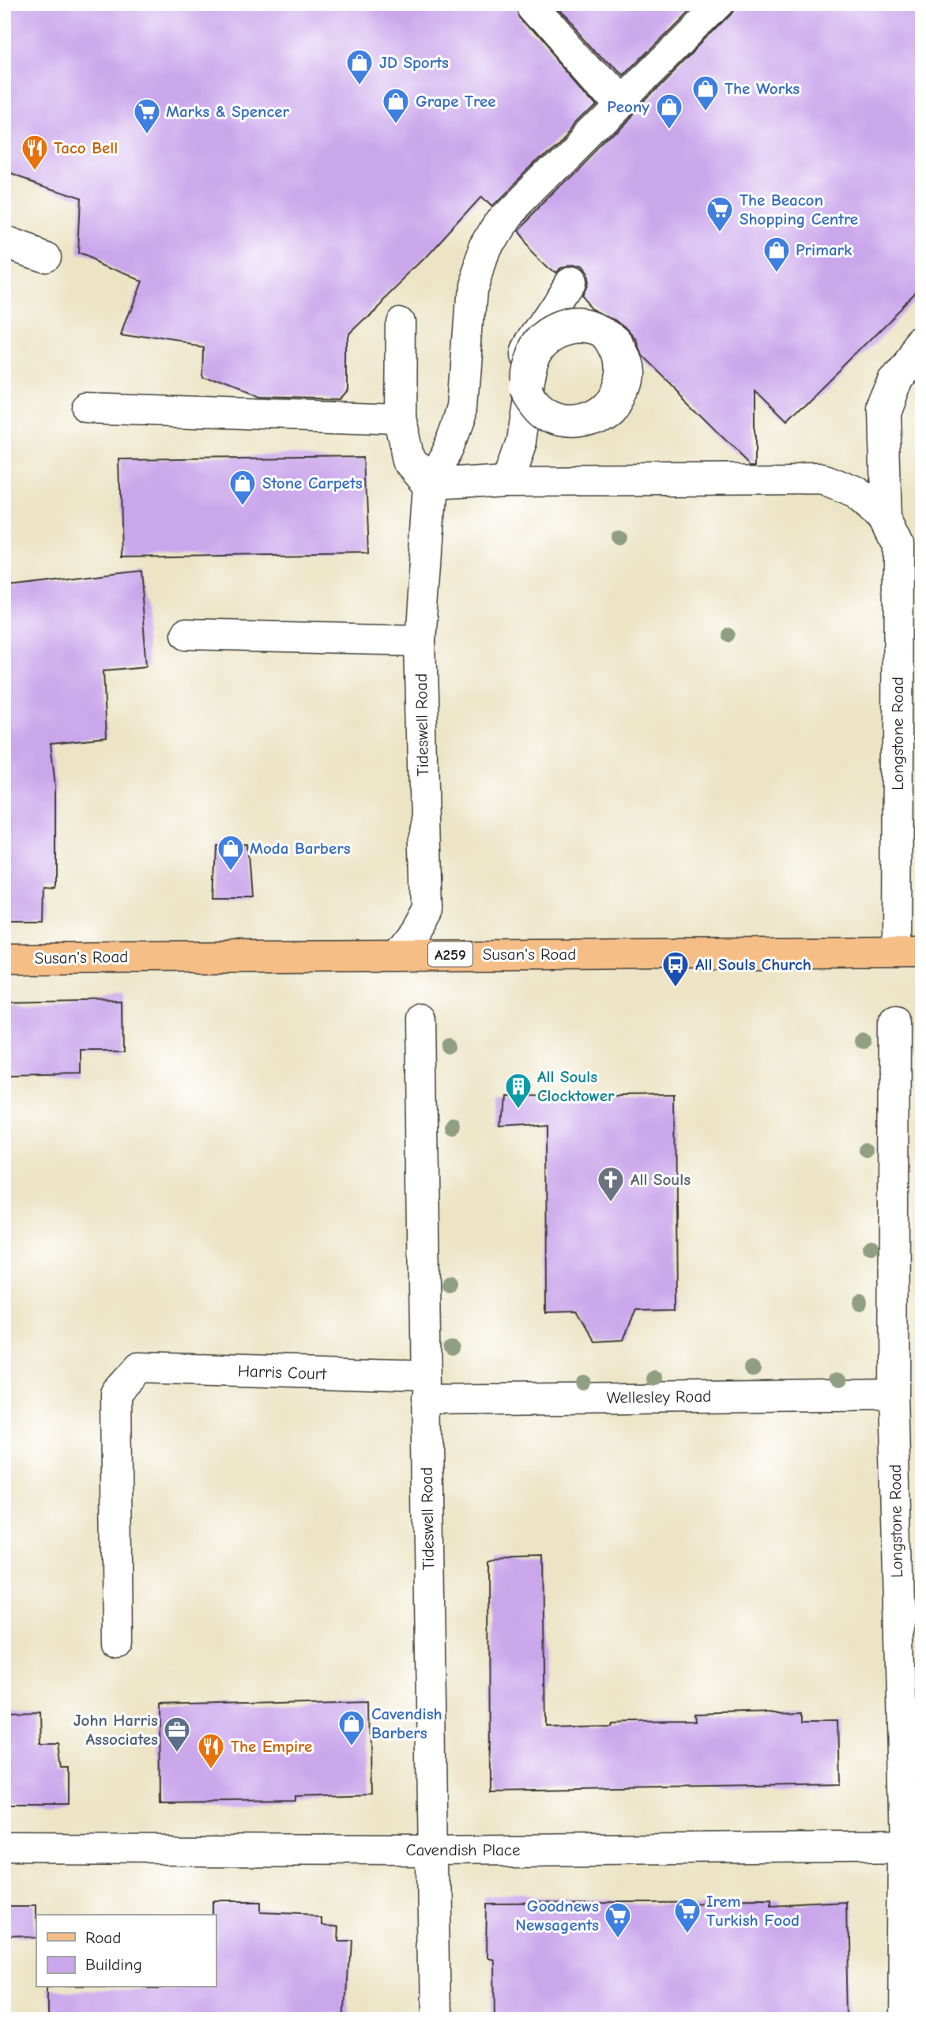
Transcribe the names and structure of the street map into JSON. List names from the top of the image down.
{
  "streets": {
    "main road": ["A259", "Susan's Road"],
    "street": [
      "Tideswell Road",
      "Longstone Road",
      "Harris Court",
      "Wellesley Road",
      "Cavendish Place"
    ]
  },
  "crossings": [
    ["Tideswell Road", "Susan's Road"],
    ["Tideswell Road", "Harris Court"],
    ["Tideswell Road", "Wellesley Road"],
    ["Tideswell Road", "Cavendish Place"],
    ["Longstone Road", "Susan's Road"],
    ["Longstone Road", "Wellesley Road"],
    ["Longstone Road", "Cavendish Place"],
    ["Harris Court", "Wellesley Road"]
  ],
  "places": {
    "shop": [
      "JD Sports",
      "The Works",
      "Grape Tree",
      "Peony",
      "Primark",
      "Stone Carpets",
      "Moda Barbers",
      "Cavendish Barbers"
    ],
    "supermarket": [
      "Marks & Spencer",
      "The Beacon Shopping Centre",
      "Irem Turkish Food",
      "Goodnews Newsagents"
    ],
    "restaurant": ["Taco Bell", "The Empire"],
    "bus stop": ["All Souls Church"],
    "building": ["All Souls Clocktower"],
    "church": ["All Souls"],
    "office": ["John Harris Associates"]
  },
  "legend": ["Road", "Building"]
}
